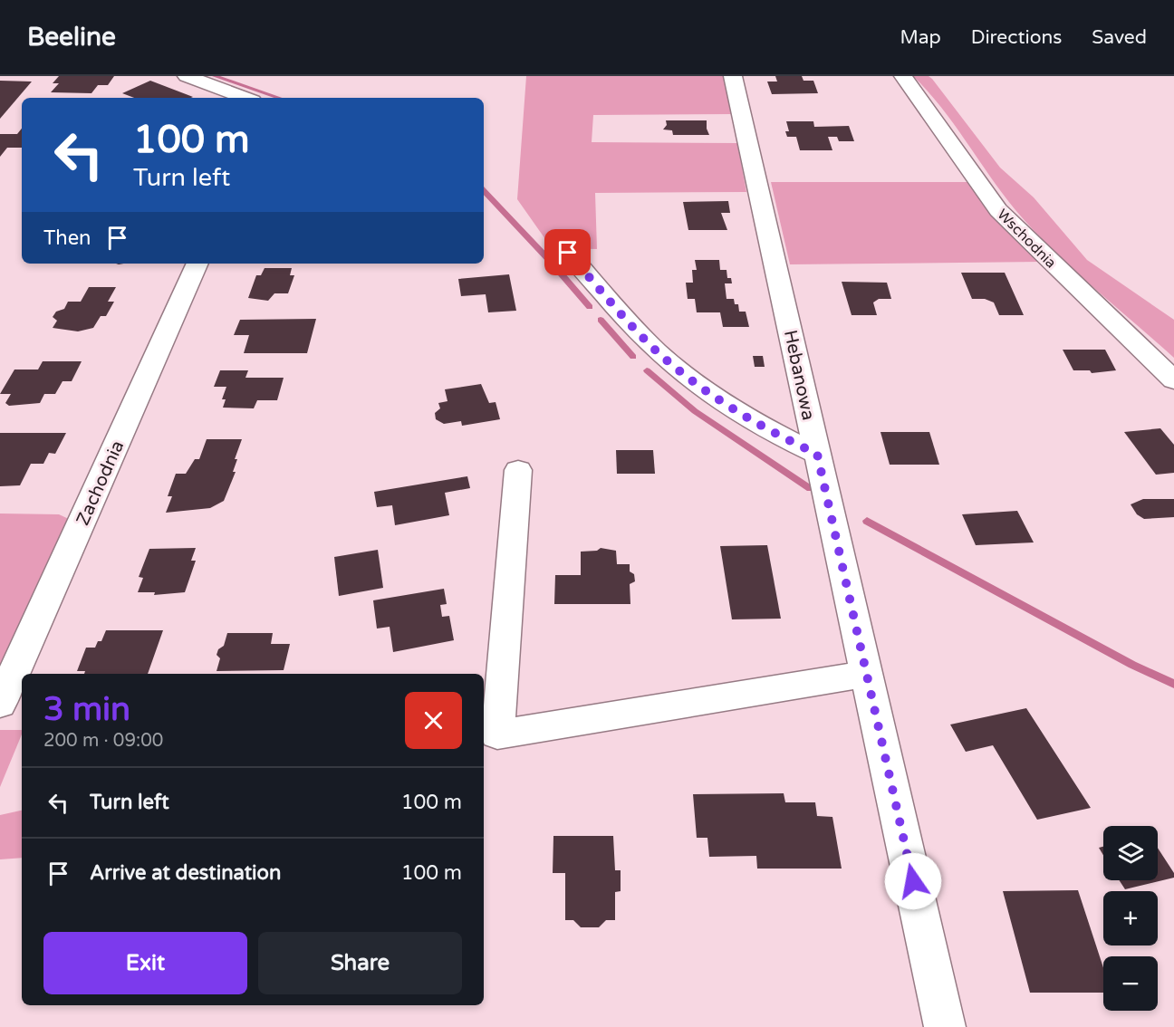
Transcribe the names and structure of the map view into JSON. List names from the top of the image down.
{
  "streets": {
    "street": ["Wschodnia", "Hebanowa", "Zachodnia"]
  },
  "page": {
    "header": "Beeline",
    "nav": ["Map", "Directions", "Saved"],
    "turn": ["100 m", "Turn left"],
    "then": "Then",
    "heading": ["3 min", "200 m · 09:00"],
    "list": [
      {
        "name": "Turn left",
        "value": "100 m"
      },
      {
        "name": "Arrive at destination",
        "value": "100 m"
      }
    ],
    "map_buttons": ["+", "−"],
    "buttons": ["Exit", "Share"]
  }
}
